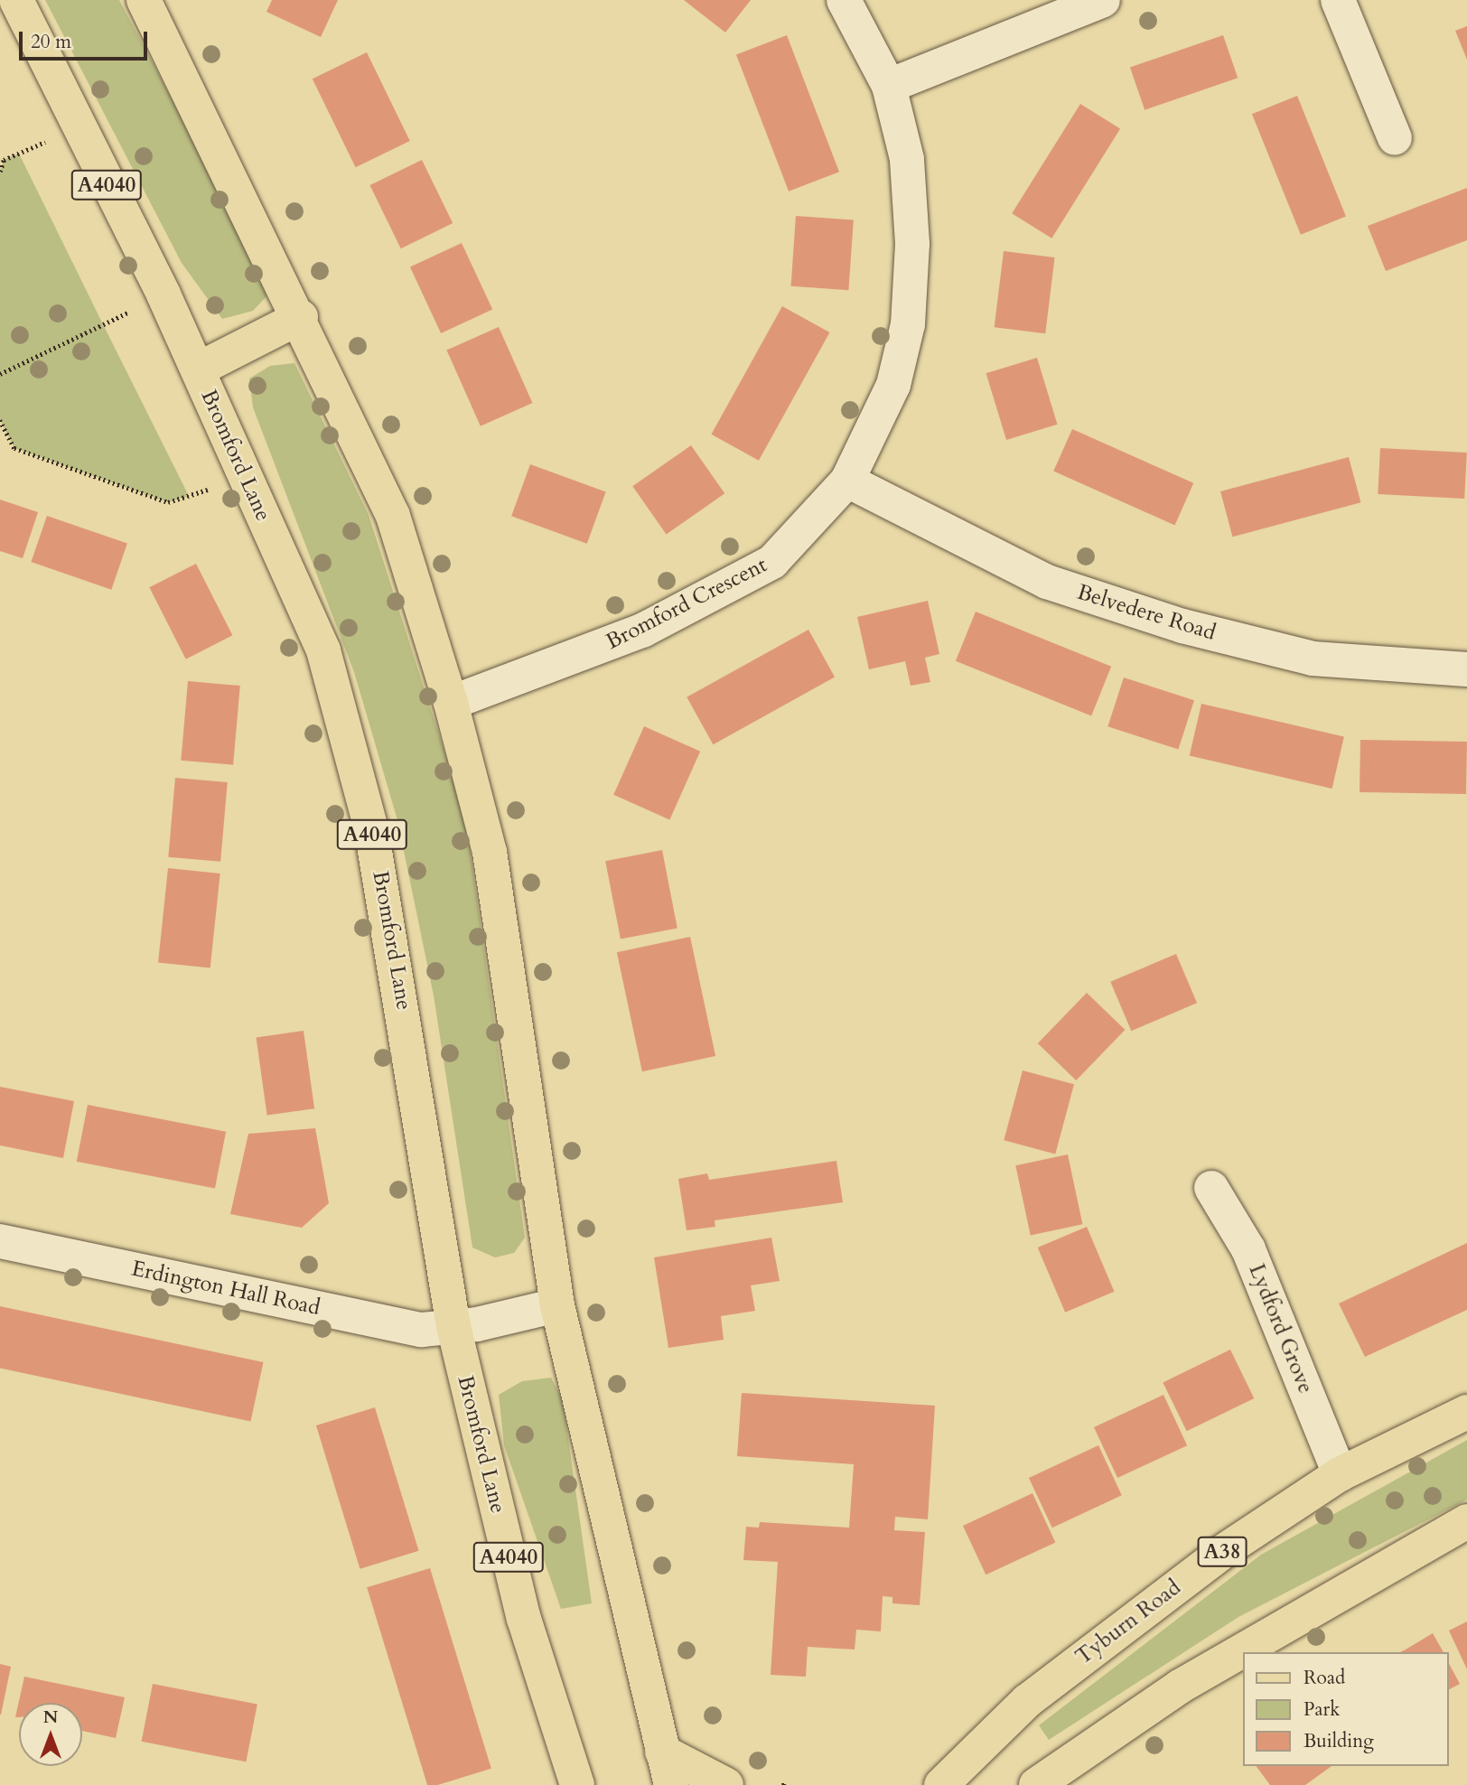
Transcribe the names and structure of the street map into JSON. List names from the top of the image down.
{
  "streets": {
    "main road": [
      "A4040",
      "Bromford Lane",
      "A38",
      "Tyburn Road"
    ],
    "street": [
      "Bromford Crescent",
      "Belvedere Road",
      "Erdington Hall Road",
      "Lydford Grove"
    ]
  },
  "crossings": [
    ["Bromford Lane", "Erdington Hall Road"],
    ["Bromford Crescent", "Belvedere Road"],
    ["Lydford Grove", "Tyburn Road"]
  ],
  "legend": ["Road", "Park", "Building"],
  "scale_bar": "20 m",
  "north": "top"
}
